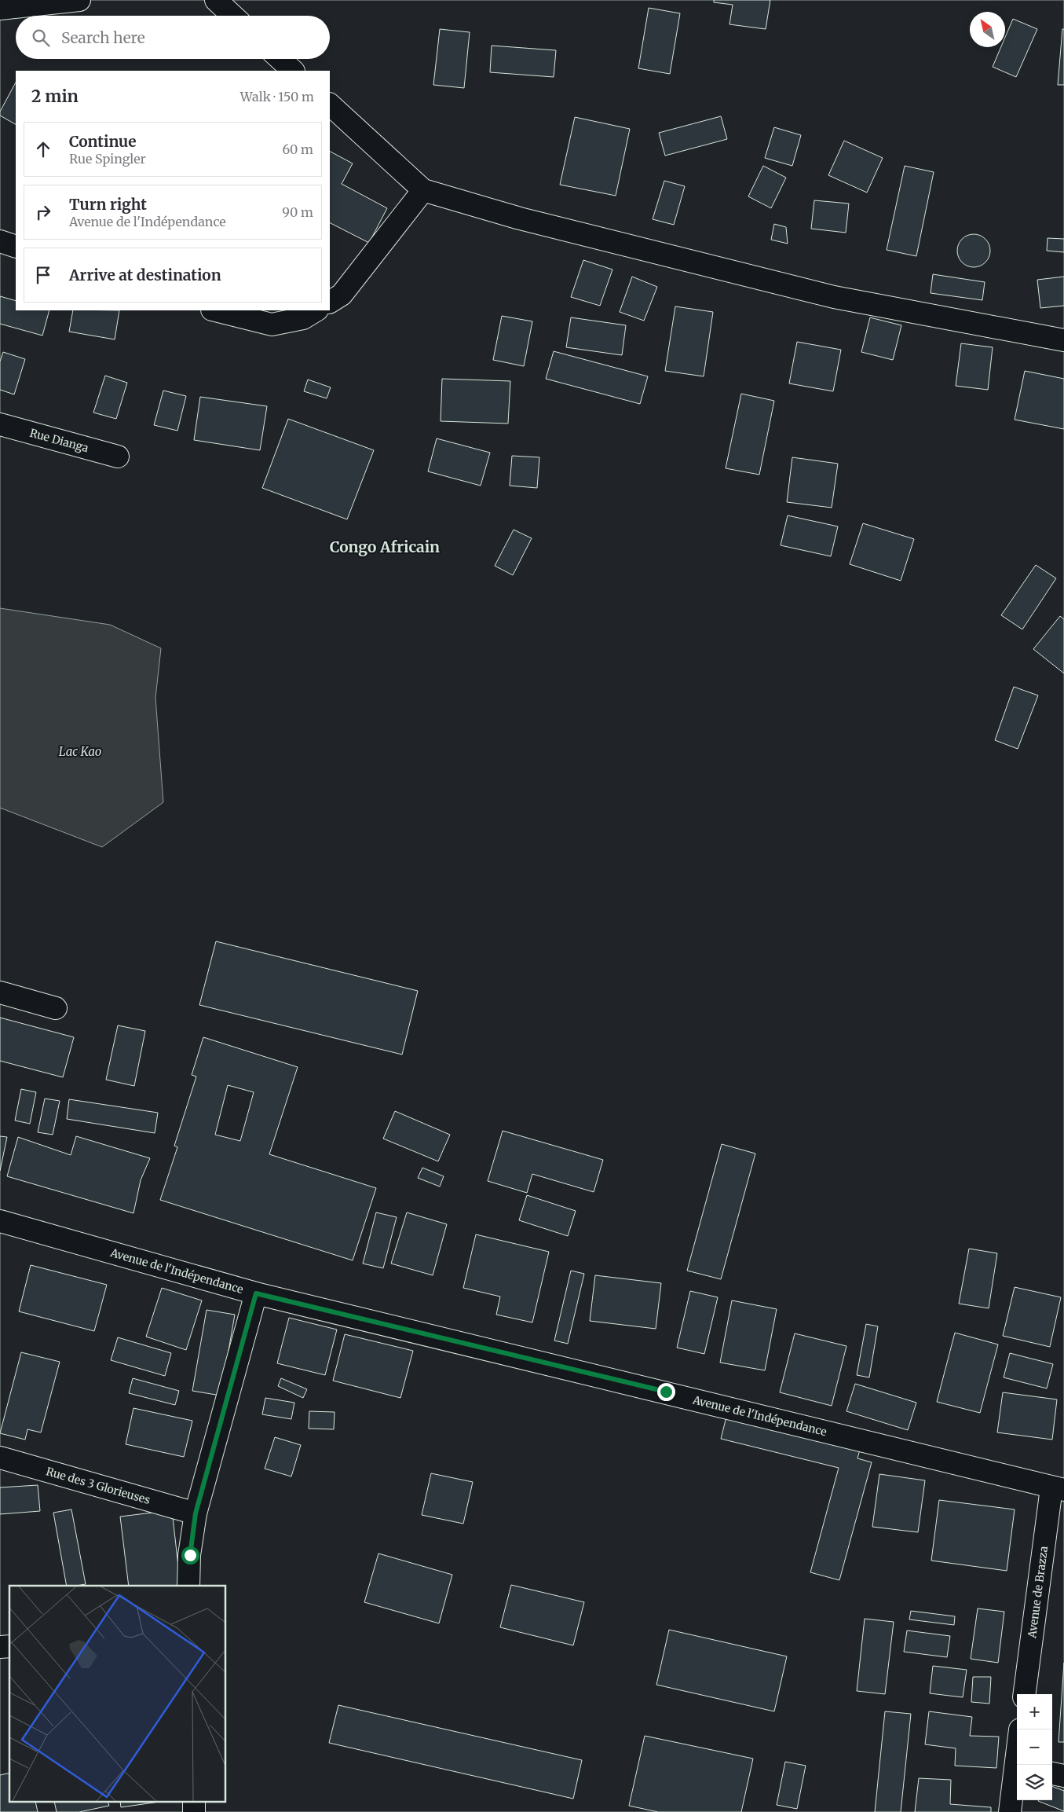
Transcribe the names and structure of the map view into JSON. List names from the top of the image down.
{
  "streets": {
    "street": [
      "Rue Dianga",
      "Avenue de l'Indépendance",
      "Rue des 3 Glorieuses",
      "Avenue de Brazza"
    ]
  },
  "crossings": [
    ["Avenue de l'Indépendance", "Avenue de Brazza"]
  ],
  "districts": ["Congo Africain"],
  "water": ["Lac Kao"],
  "north": "top left",
  "page": {
    "search": "Search here",
    "heading": ["2 min", "Walk · 150 m"],
    "list": [
      ["Continue", "Rue Spingler", "60 m"],
      ["Turn right", "Avenue de l'Indépendance", "90 m"],
      "Arrive at destination"
    ],
    "map_buttons": ["+", "−"]
  }
}
